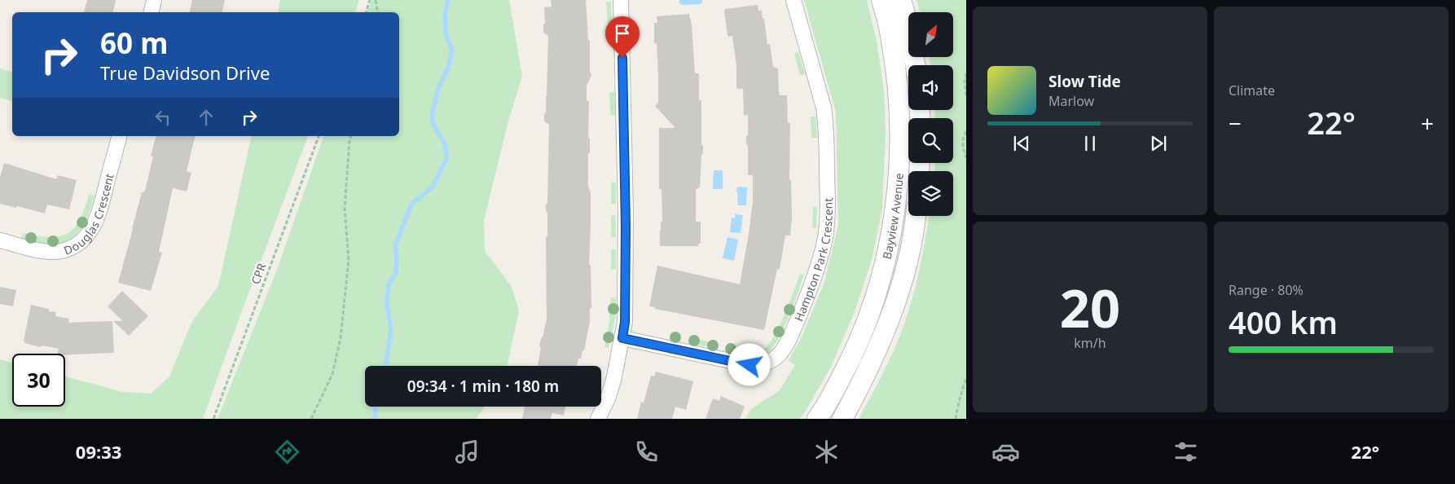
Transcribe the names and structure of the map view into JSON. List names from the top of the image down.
{
  "streets": {
    "main road": ["Bayview Avenue"],
    "street": ["Douglas Crescent", "Hampton Park Crescent"],
    "path": ["CPR"]
  },
  "north": "top right",
  "page": {
    "tile": [
      "Climate",
      ["20", "km/h"],
      ["Range · 80%", "400 km"]
    ],
    "turn": ["60 m", "True Davidson Drive"],
    "song": ["Slow Tide", "Marlow"],
    "heat": ["−", "22°", "+"],
    "limit": "30",
    "trip": "09:34 · 1 min · 180 m",
    "tabs": ["09:33", "22°"]
  }
}
